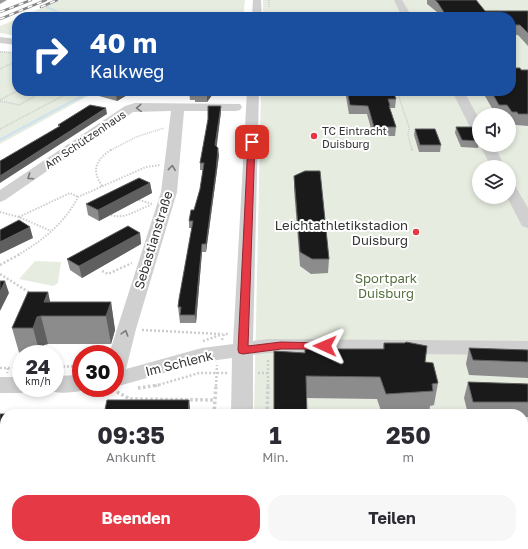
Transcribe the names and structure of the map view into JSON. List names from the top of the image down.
{
  "streets": {
    "street": ["Am Schützenhaus", "Sebastianstraße", "Im Schlenk"]
  },
  "crossings": [
    ["Am Schützenhaus", "Sebastianstraße"]
  ],
  "one_way": ["Am Schützenhaus"],
  "parks": ["Sportpark Duisburg"],
  "places": ["TC Eintracht Duisburg", "Leichtathletikstadion Duisburg"],
  "page": {
    "turn": ["40 m", "Kalkweg"],
    "speed": "24 km/h",
    "limit": "30",
    "eta": [
      "09:35",
      "Ankunft",
      "1",
      "Min.",
      "250",
      "m"
    ],
    "buttons": ["Beenden", "Teilen"]
  }
}
